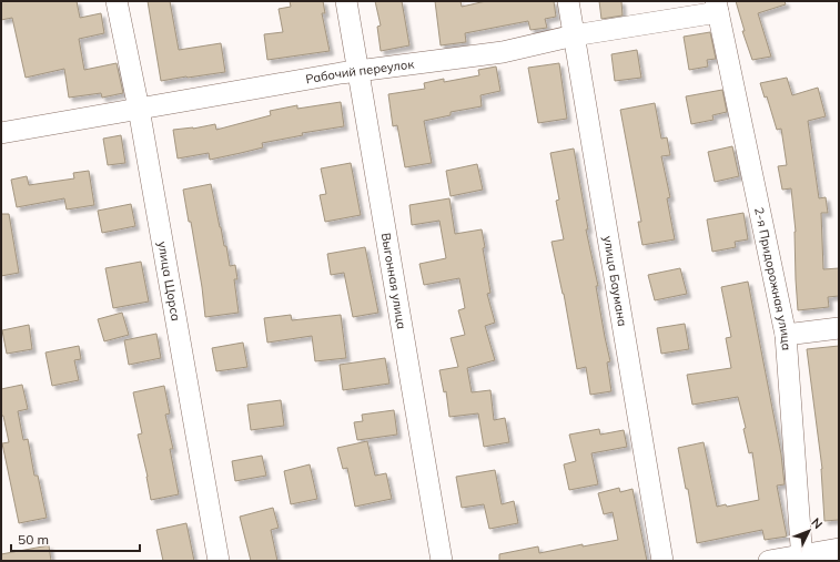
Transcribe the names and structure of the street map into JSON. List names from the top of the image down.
{
  "streets": {
    "street": [
      "Рабочий переулок",
      "2-я Придорожная улица",
      "улица Щорса",
      "Выгонная улица",
      "улица Баумана"
    ]
  },
  "crossings": [
    ["Рабочий переулок", "2-я Придорожная улица"],
    ["Рабочий переулок", "улица Щорса"],
    ["Рабочий переулок", "Выгонная улица"],
    ["Рабочий переулок", "улица Баумана"]
  ],
  "scale_bar": "50 m",
  "north": "top right"
}
